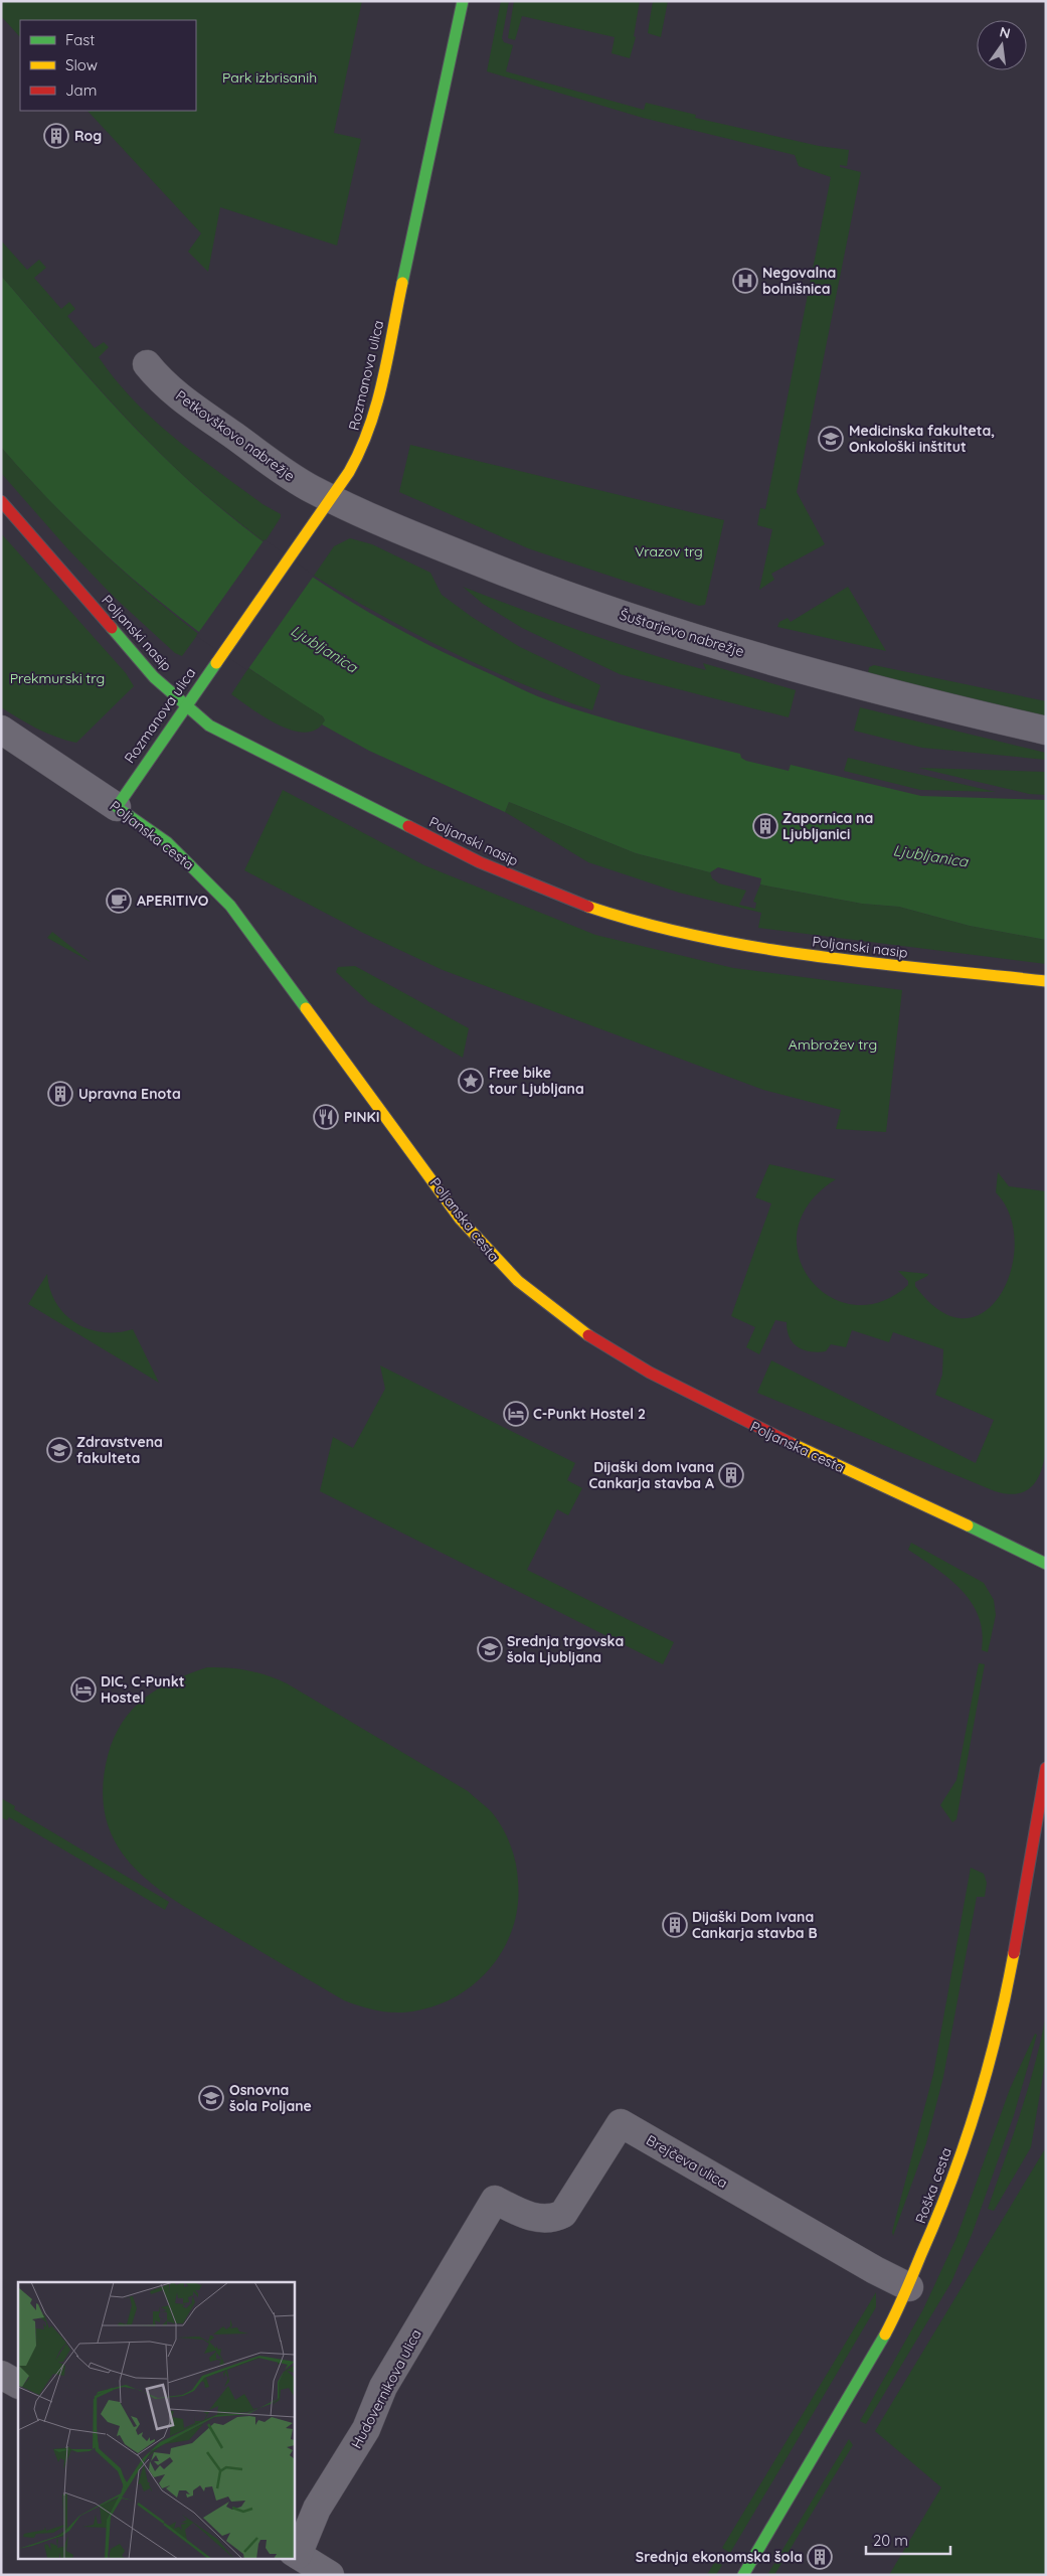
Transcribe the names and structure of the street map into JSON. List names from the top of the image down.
{
  "streets": {
    "street": [
      "Rozmanova ulica",
      "Petkovškovo nabrežje",
      "Poljanski nasip",
      "Šuštarjevo nabrežje",
      "Poljanska cesta",
      "Brejčeva ulica",
      "Roška cesta",
      "Hudovernikova ulica"
    ]
  },
  "crossings": [
    ["Rozmanova ulica", "Petkovškovo nabrežje"],
    ["Rozmanova ulica", "Poljanski nasip"],
    ["Rozmanova ulica", "Šuštarjevo nabrežje"],
    ["Rozmanova ulica", "Poljanska cesta"],
    ["Petkovškovo nabrežje", "Šuštarjevo nabrežje"],
    ["Brejčeva ulica", "Roška cesta"],
    ["Brejčeva ulica", "Hudovernikova ulica"]
  ],
  "water": ["Ljubljanica"],
  "parks": [
    "Park izbrisanih",
    "Vrazov trg",
    "Prekmurski trg",
    "Ambrožev trg"
  ],
  "places": {
    "building": [
      "Rog",
      "Zapornica na Ljubljanici",
      "Upravna Enota",
      "Dijaški dom Ivana Cankarja stavba A",
      "Dijaški Dom Ivana Cankarja stavba B",
      "Srednja ekonomska šola"
    ],
    "hospital": ["Negovalna bolnišnica"],
    "school or university": [
      "Medicinska fakulteta, Onkološki inštitut",
      "Zdravstvena fakulteta",
      "Srednja trgovska šola Ljubljana",
      "Osnovna šola Poljane"
    ],
    "cafe": ["APERITIVO"],
    "place": ["Free bike tour Ljubljana"],
    "restaurant": ["PINKI"],
    "hotel": ["C-Punkt Hostel 2", "DIC, C-Punkt Hostel"]
  },
  "legend": ["Fast", "Slow", "Jam"],
  "scale_bar": "20 m",
  "north": "top"
}
